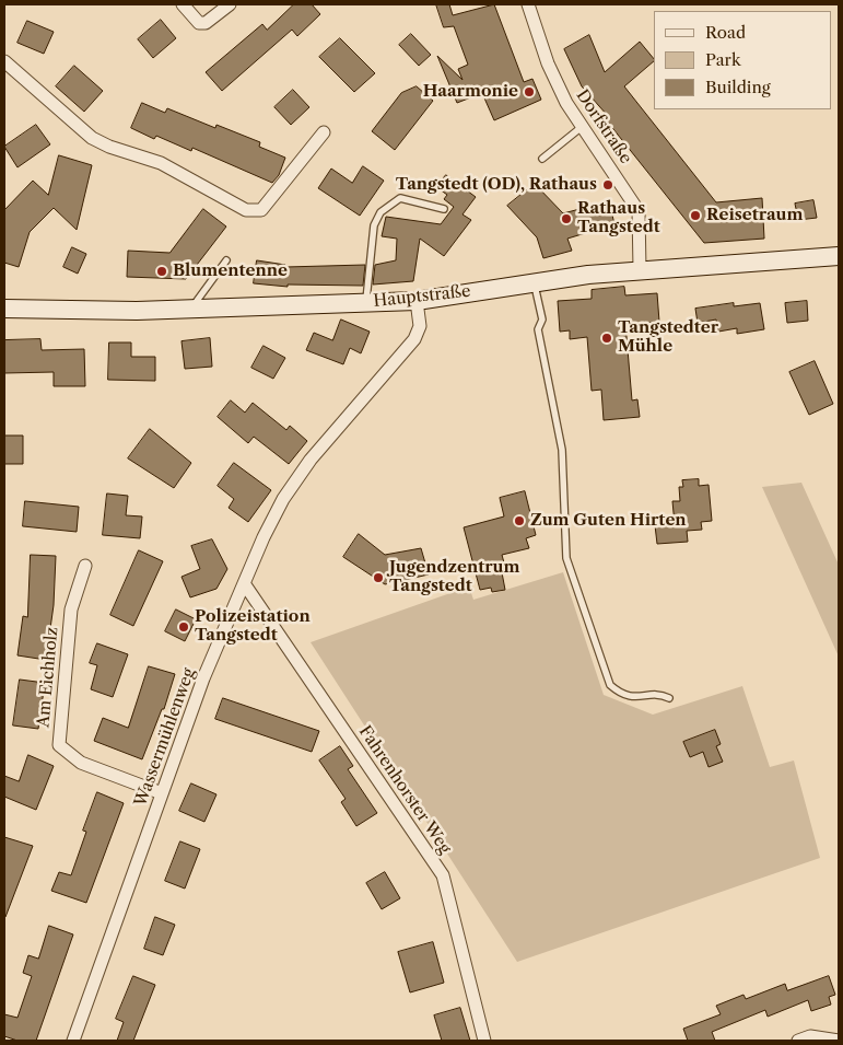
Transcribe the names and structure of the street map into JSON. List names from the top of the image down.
{
  "streets": {
    "street": [
      "Dorfstraße",
      "Hauptstraße",
      "Am Eichholz",
      "Wassermühlenweg",
      "Fahrenhorster Weg"
    ]
  },
  "crossings": [
    ["Dorfstraße", "Hauptstraße"],
    ["Hauptstraße", "Wassermühlenweg"],
    ["Am Eichholz", "Wassermühlenweg"],
    ["Wassermühlenweg", "Fahrenhorster Weg"]
  ],
  "places": [
    "Haarmonie",
    "Tangstedt (OD), Rathaus",
    "Reisetraum",
    "Rathaus Tangstedt",
    "Blumentenne",
    "Tangstedter Mühle",
    "Zum Guten Hirten",
    "Jugendzentrum Tangstedt",
    "Polizeistation Tangstedt"
  ],
  "legend": ["Road", "Park", "Building"]
}
